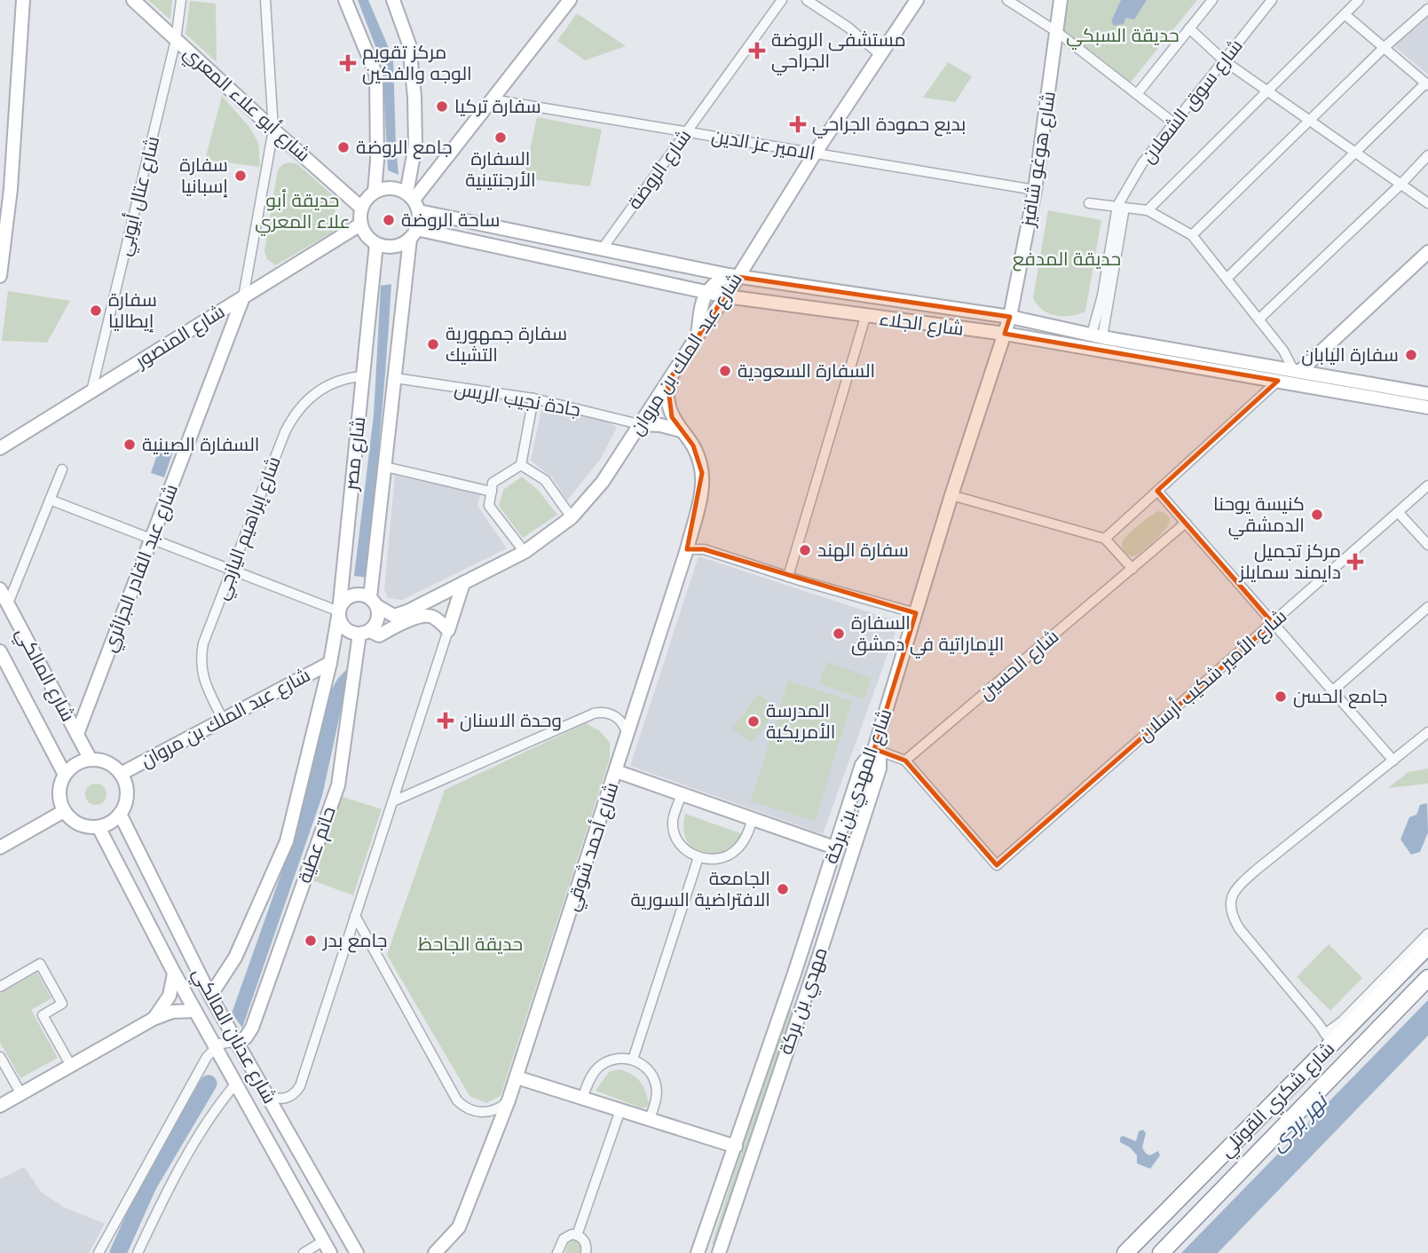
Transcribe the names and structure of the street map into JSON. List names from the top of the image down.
{
  "streets": {
    "highway": ["شارع شكري القوتلي"],
    "main road": [
      "شارع أبو علاء المعري",
      "شارع هوغو شافيز",
      "شارع الجلاء",
      "شارع المنصور",
      "شارع عبد الملك بن مروان",
      "شارع مصر",
      "شارع عبد القادر الجزائري",
      "شارع المالكي",
      "شارع المهدي بن بركة",
      "حاتم عطية",
      "شارع أحمد شوقي",
      "مهدي بن بركة",
      "شارع عدنان المالكي"
    ],
    "street": [
      "شارع سوق الشعلان",
      "الامير عز الدين",
      "شارع الروضة",
      "شارع عتال أيوبي",
      "جادة نجيب الريس",
      "شارع إبراهيم اليازجي",
      "شارع الحسين",
      "شارع الأمير شكيب أرسلان"
    ]
  },
  "crossings": [
    ["شارع أبو علاء المعري", "شارع عتال أيوبي"],
    ["شارع أبو علاء المعري", "شارع الجلاء"],
    ["شارع أبو علاء المعري", "شارع المنصور"],
    ["شارع أبو علاء المعري", "شارع مصر"],
    ["الامير عز الدين", "شارع هوغو شافيز"],
    ["الامير عز الدين", "شارع الروضة"],
    ["الامير عز الدين", "شارع عبد الملك بن مروان"],
    ["شارع هوغو شافيز", "شارع الجلاء"],
    ["شارع هوغو شافيز", "شارع المهدي بن بركة"],
    ["شارع الروضة", "شارع الجلاء"],
    ["شارع عتال أيوبي", "شارع المنصور"],
    ["شارع الجلاء", "شارع المنصور"],
    ["شارع الجلاء", "شارع عبد الملك بن مروان"],
    ["شارع الجلاء", "شارع مصر"],
    ["شارع الجلاء", "شارع المهدي بن بركة"],
    ["شارع المنصور", "شارع مصر"],
    ["شارع المنصور", "شارع عبد القادر الجزائري"],
    ["شارع عبد الملك بن مروان", "جادة نجيب الريس"],
    ["شارع عبد الملك بن مروان", "شارع مصر"],
    ["شارع عبد الملك بن مروان", "شارع إبراهيم اليازجي"],
    ["شارع عبد الملك بن مروان", "شارع المالكي"],
    ["شارع عبد الملك بن مروان", "حاتم عطية"],
    ["شارع عبد الملك بن مروان", "شارع أحمد شوقي"],
    ["شارع عبد الملك بن مروان", "شارع عدنان المالكي"],
    ["جادة نجيب الريس", "شارع مصر"],
    ["شارع مصر", "شارع إبراهيم اليازجي"],
    ["شارع مصر", "حاتم عطية"],
    ["شارع عبد القادر الجزائري", "شارع المالكي"],
    ["شارع الحسين", "شارع الأمير شكيب أرسلان"],
    ["شارع المالكي", "شارع عدنان المالكي"],
    ["شارع المهدي بن بركة", "مهدي بن بركة"],
    ["حاتم عطية", "شارع عدنان المالكي"]
  ],
  "water": ["نهر بردى"],
  "parks": [
    "حديقة السبكي",
    "حديقة أبو علاء المعري",
    "حديقة المدفع",
    "حديقة الجاحظ"
  ],
  "places": {
    "health": [
      "مستشفى الروضة الجراحي",
      "مركز تقويم الوجه والفكين",
      "بديع حمودة الجراحي",
      "مركز تجميل دايمند سمايلز",
      "وحدة الاسنان"
    ],
    "other": [
      "سفارة تركيا",
      "السفارة الأرجنتينية",
      "جامع الروضة",
      "سفارة إسبانيا",
      "ساحة الروضة",
      "سفارة إيطاليا",
      "سفارة جمهورية التشيك",
      "سفارة اليابان",
      "السفارة السعودية",
      "السفارة الصينية",
      "كنيسة يوحنا الدمشقي",
      "سفارة الهند",
      "السفارة الإماراتية في دمشق",
      "جامع الحسن",
      "المدرسة الأمريكية",
      "الجامعة الافتراضية السورية",
      "جامع بدر"
    ]
  }
}
